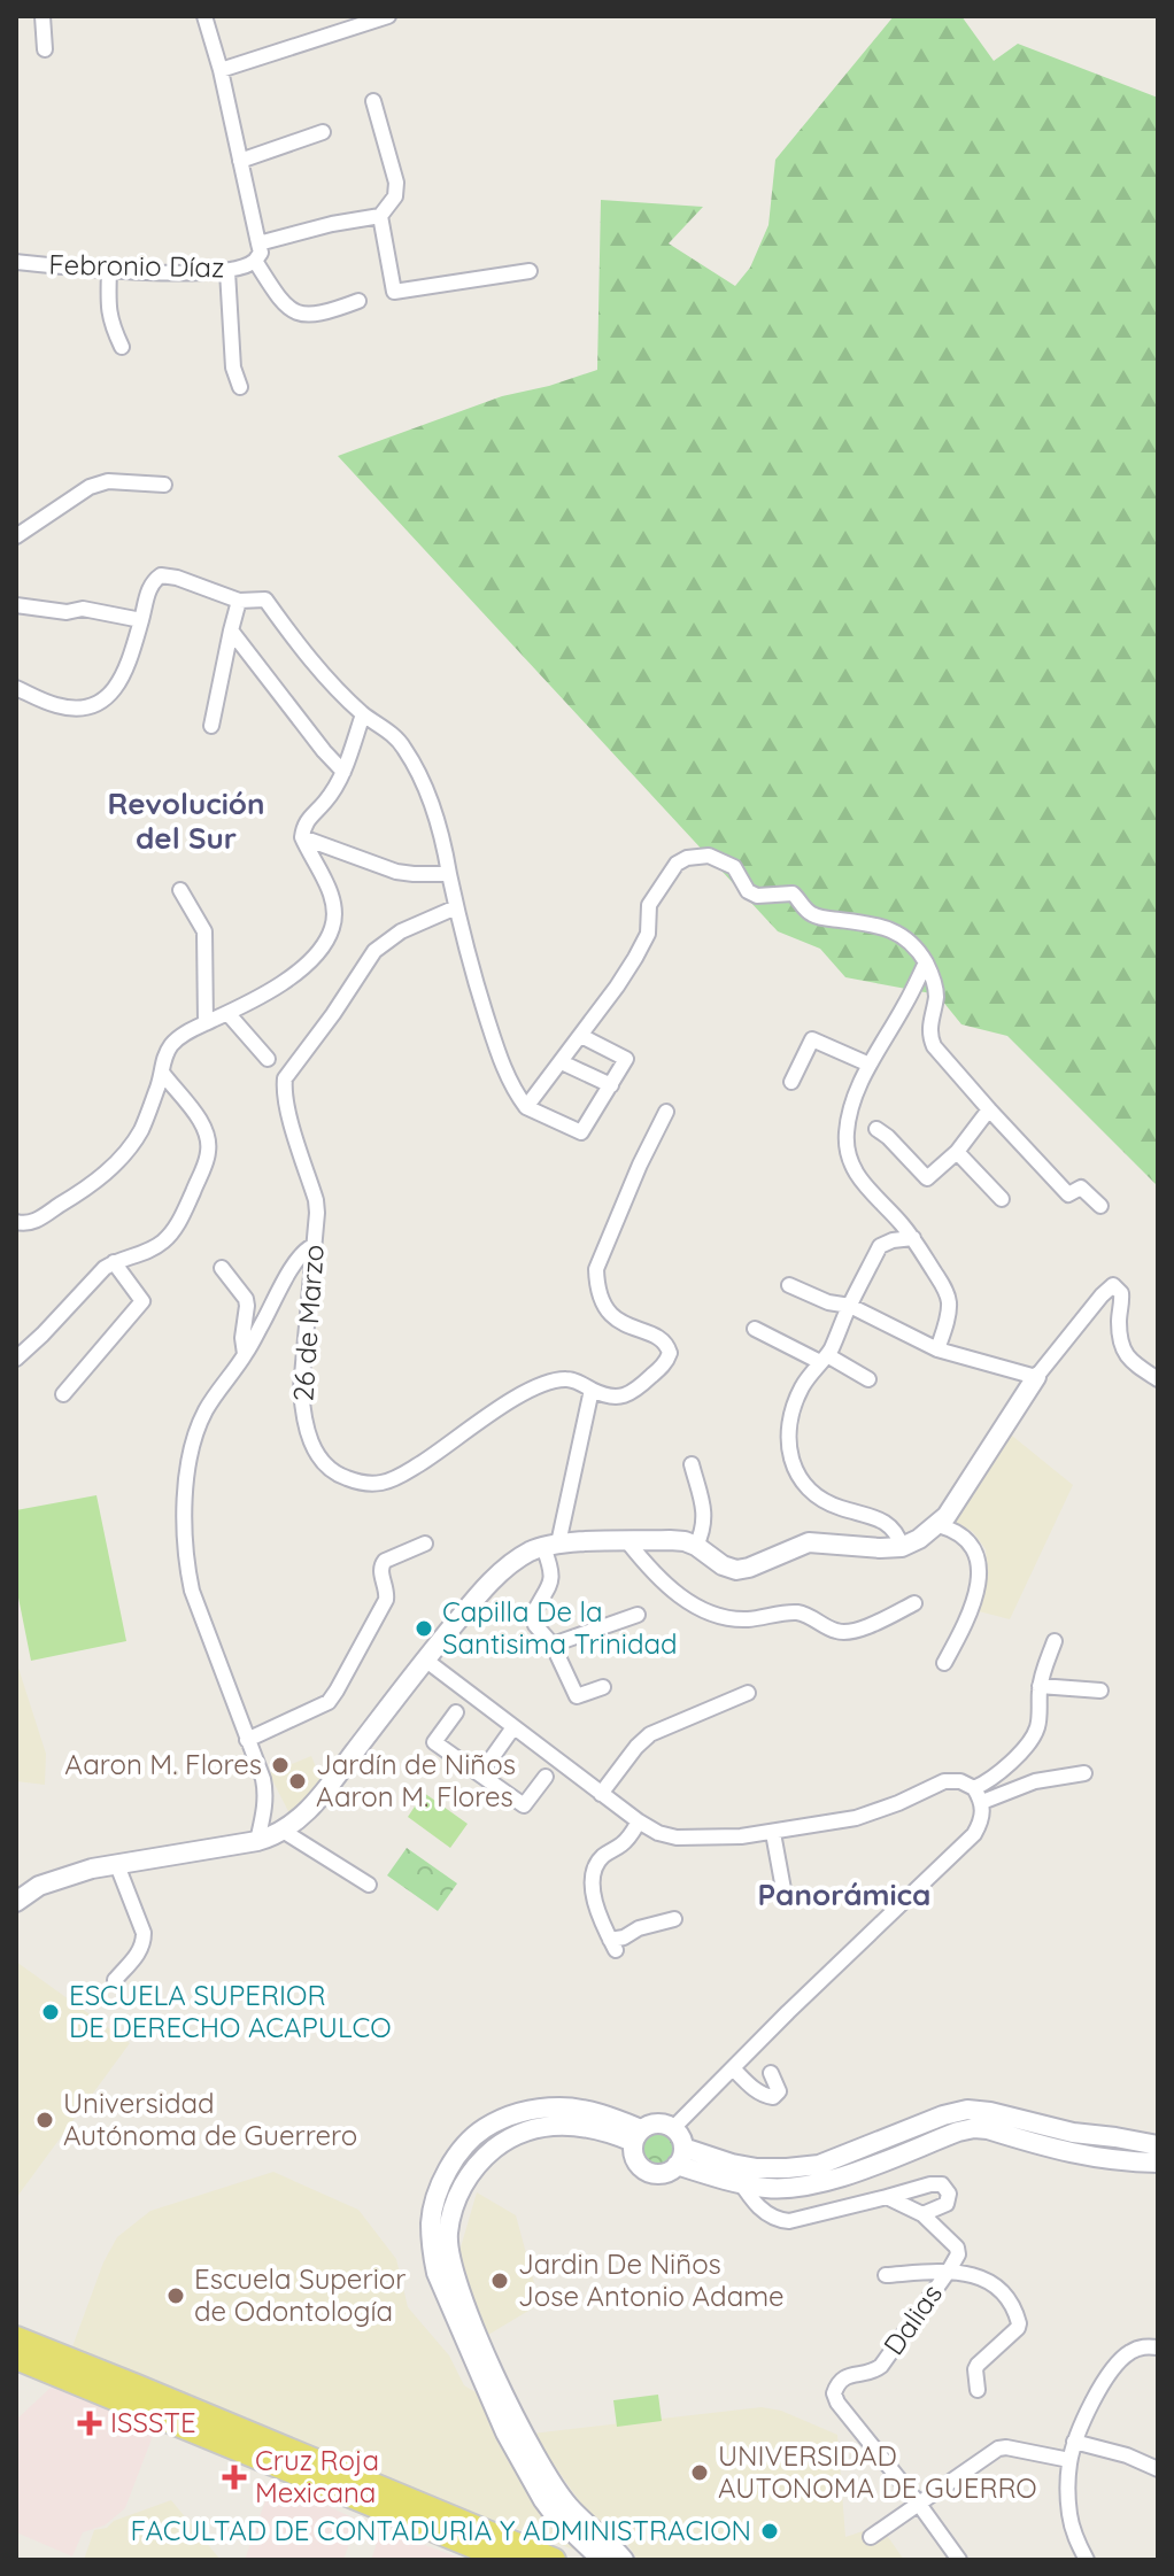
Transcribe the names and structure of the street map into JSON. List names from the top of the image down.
{
  "streets": {
    "street": ["Febronio Díaz", "26 de Marzo", "Dalias"]
  },
  "districts": ["Revolución del Sur", "Panorámica"],
  "places": {
    "other": [
      "Capilla De la Santisima Trinidad",
      "Aaron M. Flores",
      "Jardín de Niños Aaron M. Flores",
      "ESCUELA SUPERIOR DE DERECHO ACAPULCO",
      "Universidad Autónoma de Guerrero",
      "Jardin De Niños Jose Antonio Adame",
      "Escuela Superior de Odontología",
      "UNIVERSIDAD AUTONOMA DE GUERRO",
      "FACULTAD DE CONTADURIA Y ADMINISTRACION"
    ],
    "health": ["ISSSTE", "Cruz Roja Mexicana"]
  }
}
